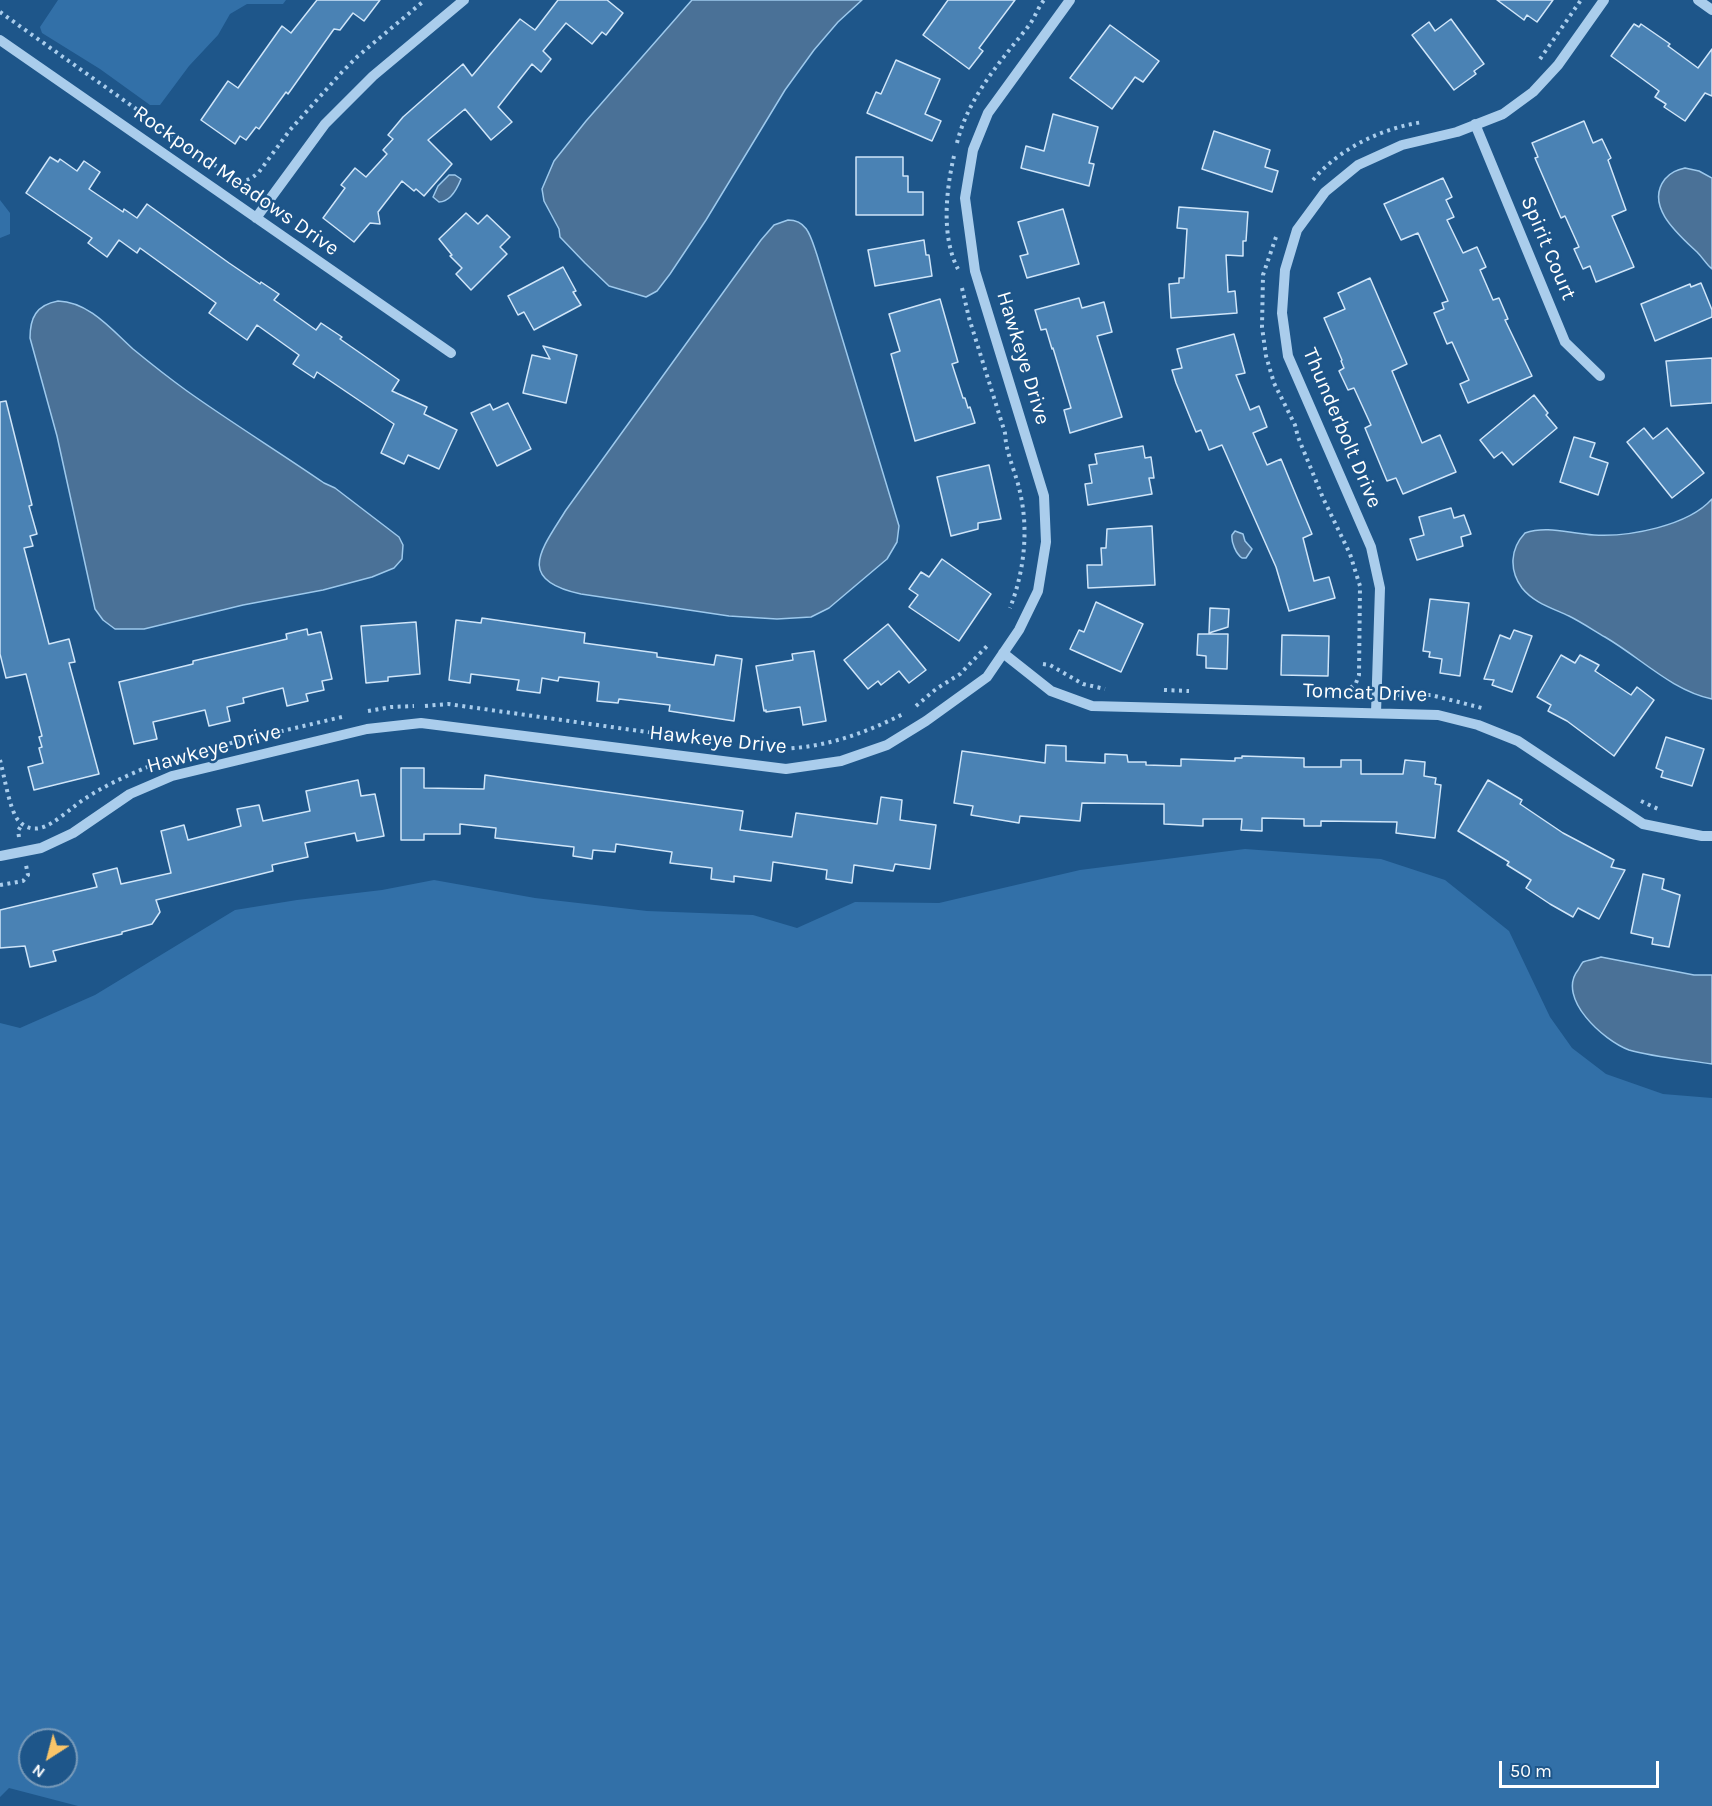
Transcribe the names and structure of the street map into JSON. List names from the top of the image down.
{
  "streets": {
    "street": [
      "Rockpond Meadows Drive",
      "Spirit Court",
      "Hawkeye Drive",
      "Thunderbolt Drive",
      "Tomcat Drive"
    ]
  },
  "crossings": [
    ["Spirit Court", "Thunderbolt Drive"],
    ["Hawkeye Drive", "Tomcat Drive"],
    ["Thunderbolt Drive", "Tomcat Drive"]
  ],
  "scale_bar": "50 m",
  "north": "bottom left"
}
